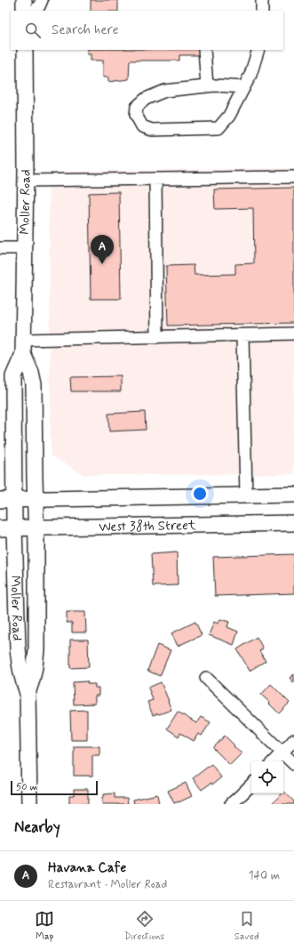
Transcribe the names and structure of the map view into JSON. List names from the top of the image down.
{
  "streets": {
    "main road": ["Moller Road", "West 38th Street"]
  },
  "crossings": [
    ["Moller Road", "West 38th Street"]
  ],
  "scale_bar": "50 m",
  "page": {
    "search": "Search here",
    "pins": "A",
    "scale": "50 m",
    "heading": "Nearby",
    "list": [
      {
        "mark": "A",
        "name": "Havana Cafe",
        "note": "Restaurant · Moller Road",
        "value": "140 m"
      }
    ],
    "nav": ["Map", "Directions", "Saved"]
  }
}
